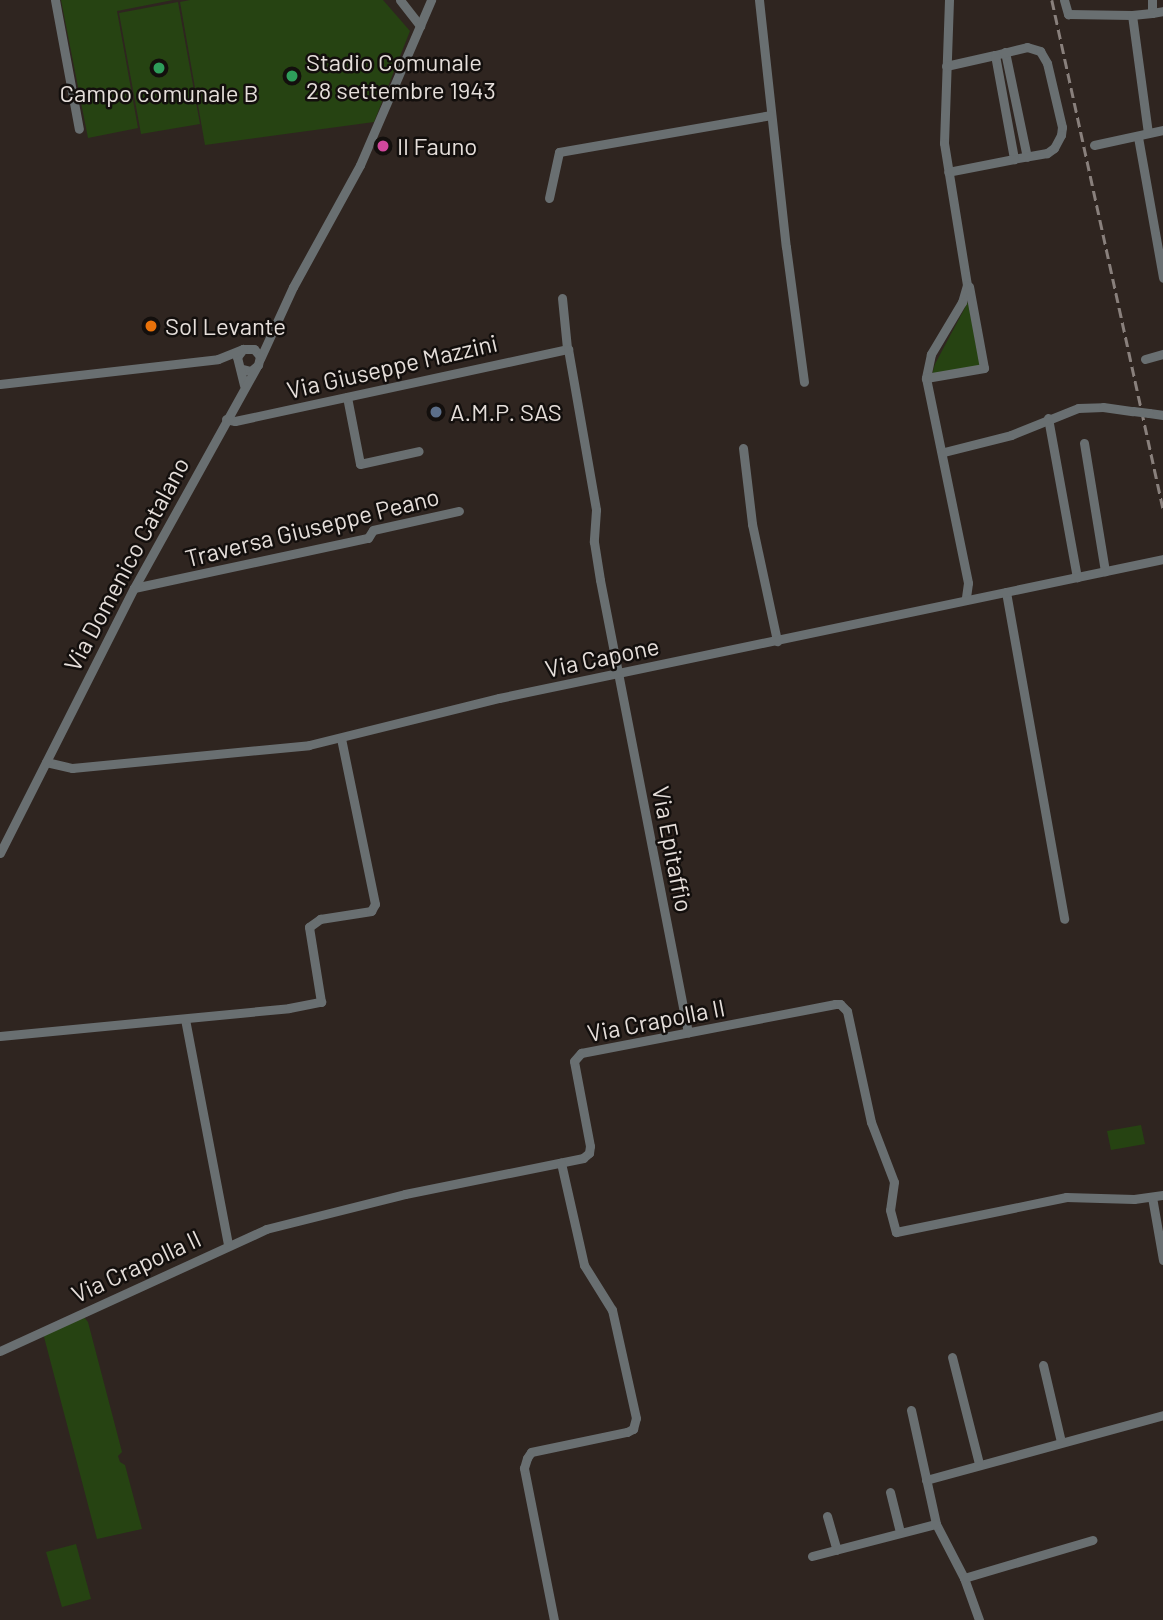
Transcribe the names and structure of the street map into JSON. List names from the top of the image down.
{
  "streets": {
    "street": [
      "Via Giuseppe Mazzini",
      "Traversa Giuseppe Peano",
      "Via Domenico Catalano",
      "Via Capone",
      "Via Epitaffio",
      "Via Crapolla II"
    ]
  },
  "crossings": [
    ["Via Giuseppe Mazzini", "Via Domenico Catalano"],
    ["Traversa Giuseppe Peano", "Via Domenico Catalano"],
    ["Via Domenico Catalano", "Via Capone"],
    ["Via Capone", "Via Epitaffio"],
    ["Via Epitaffio", "Via Crapolla II"]
  ],
  "places": [
    "Campo comunale B",
    "Stadio Comunale 28 settembre 1943",
    "Il Fauno",
    "Sol Levante",
    "A.M.P. SAS"
  ]
}
